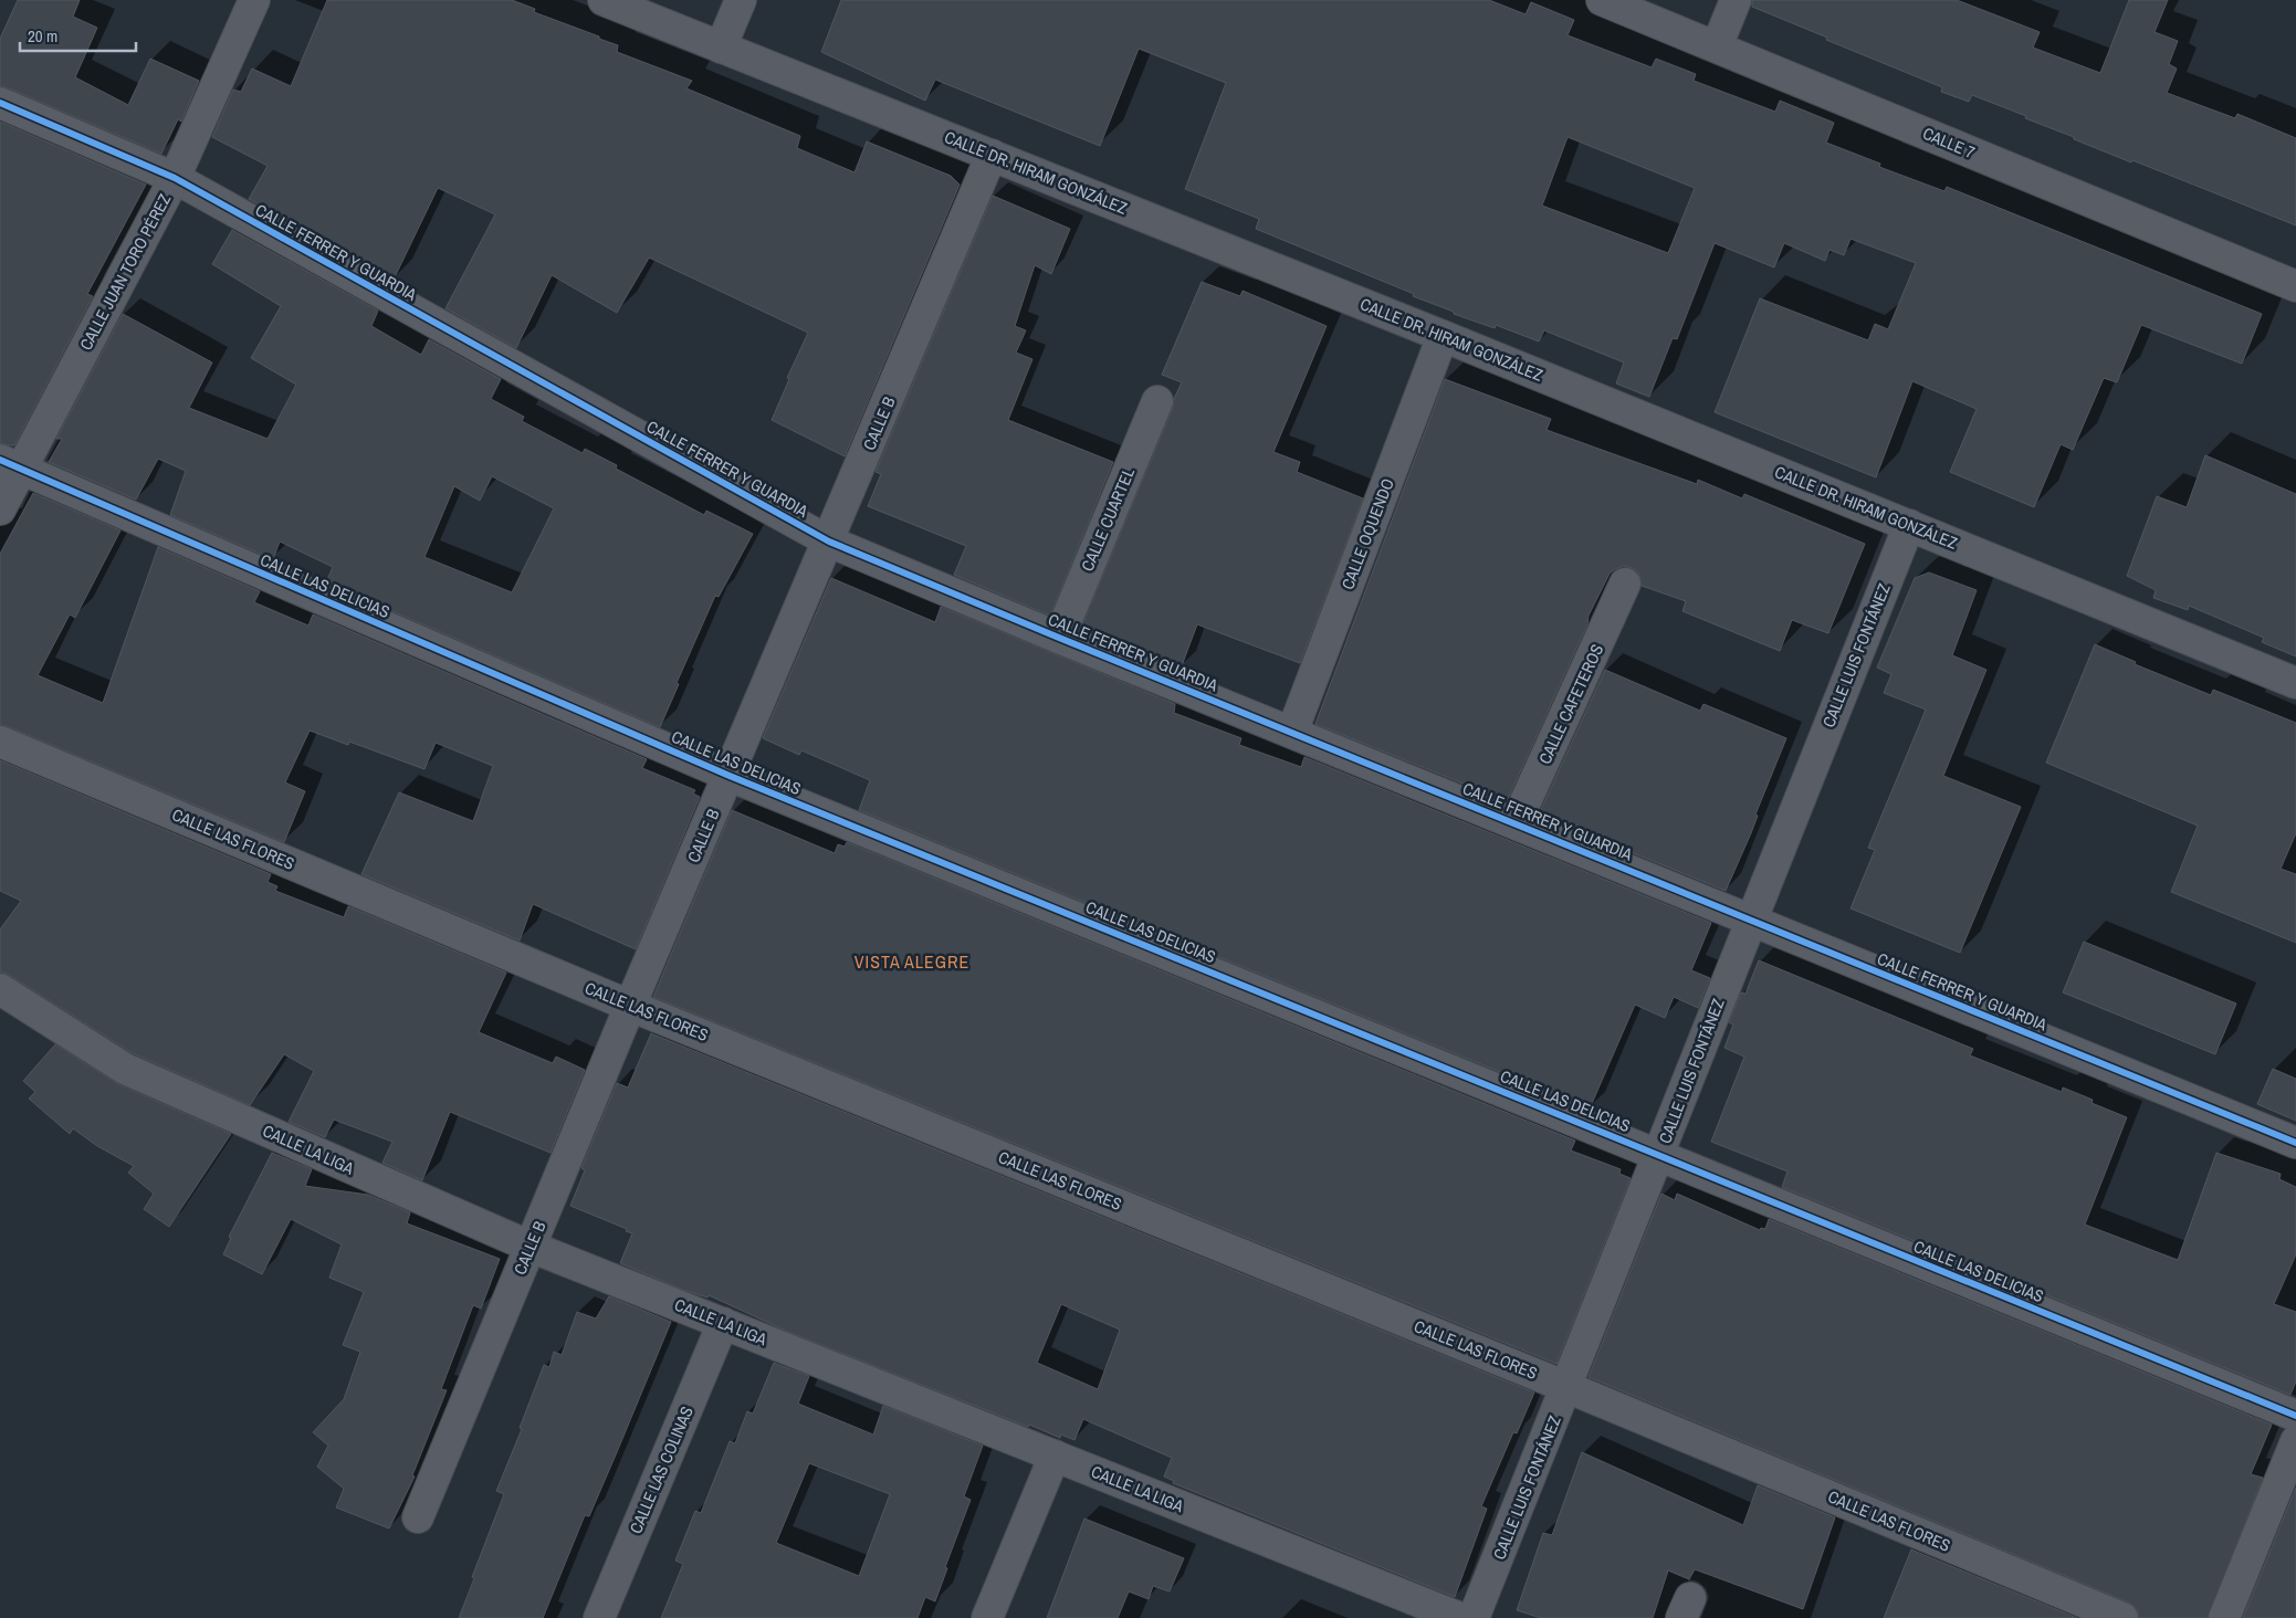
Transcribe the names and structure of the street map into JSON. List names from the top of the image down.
{
  "streets": {
    "street": [
      "CALLE 7",
      "CALLE DR. HIRAM GONZÁLEZ",
      "CALLE FERRER Y GUARDIA",
      "CALLE JUAN TORO PÉREZ",
      "CALLE B",
      "CALLE CUARTEL",
      "CALLE OQUENDO",
      "CALLE LAS DELICIAS",
      "CALLE LUIS FONTÁNEZ",
      "CALLE CAFETEROS",
      "CALLE LAS FLORES",
      "CALLE LA LIGA",
      "CALLE LAS COLINAS"
    ]
  },
  "crossings": [
    ["CALLE DR. HIRAM GONZÁLEZ", "CALLE B"],
    ["CALLE DR. HIRAM GONZÁLEZ", "CALLE OQUENDO"],
    ["CALLE DR. HIRAM GONZÁLEZ", "CALLE LUIS FONTÁNEZ"],
    ["CALLE FERRER Y GUARDIA", "CALLE JUAN TORO PÉREZ"],
    ["CALLE FERRER Y GUARDIA", "CALLE B"],
    ["CALLE FERRER Y GUARDIA", "CALLE CUARTEL"],
    ["CALLE FERRER Y GUARDIA", "CALLE OQUENDO"],
    ["CALLE FERRER Y GUARDIA", "CALLE LUIS FONTÁNEZ"],
    ["CALLE FERRER Y GUARDIA", "CALLE CAFETEROS"],
    ["CALLE JUAN TORO PÉREZ", "CALLE LAS DELICIAS"],
    ["CALLE B", "CALLE LAS DELICIAS"],
    ["CALLE B", "CALLE LAS FLORES"],
    ["CALLE B", "CALLE LA LIGA"],
    ["CALLE LAS DELICIAS", "CALLE LUIS FONTÁNEZ"],
    ["CALLE LUIS FONTÁNEZ", "CALLE LAS FLORES"],
    ["CALLE LUIS FONTÁNEZ", "CALLE LA LIGA"],
    ["CALLE LA LIGA", "CALLE LAS COLINAS"]
  ],
  "districts": ["VISTA ALEGRE"],
  "scale_bar": "20 m"
}
